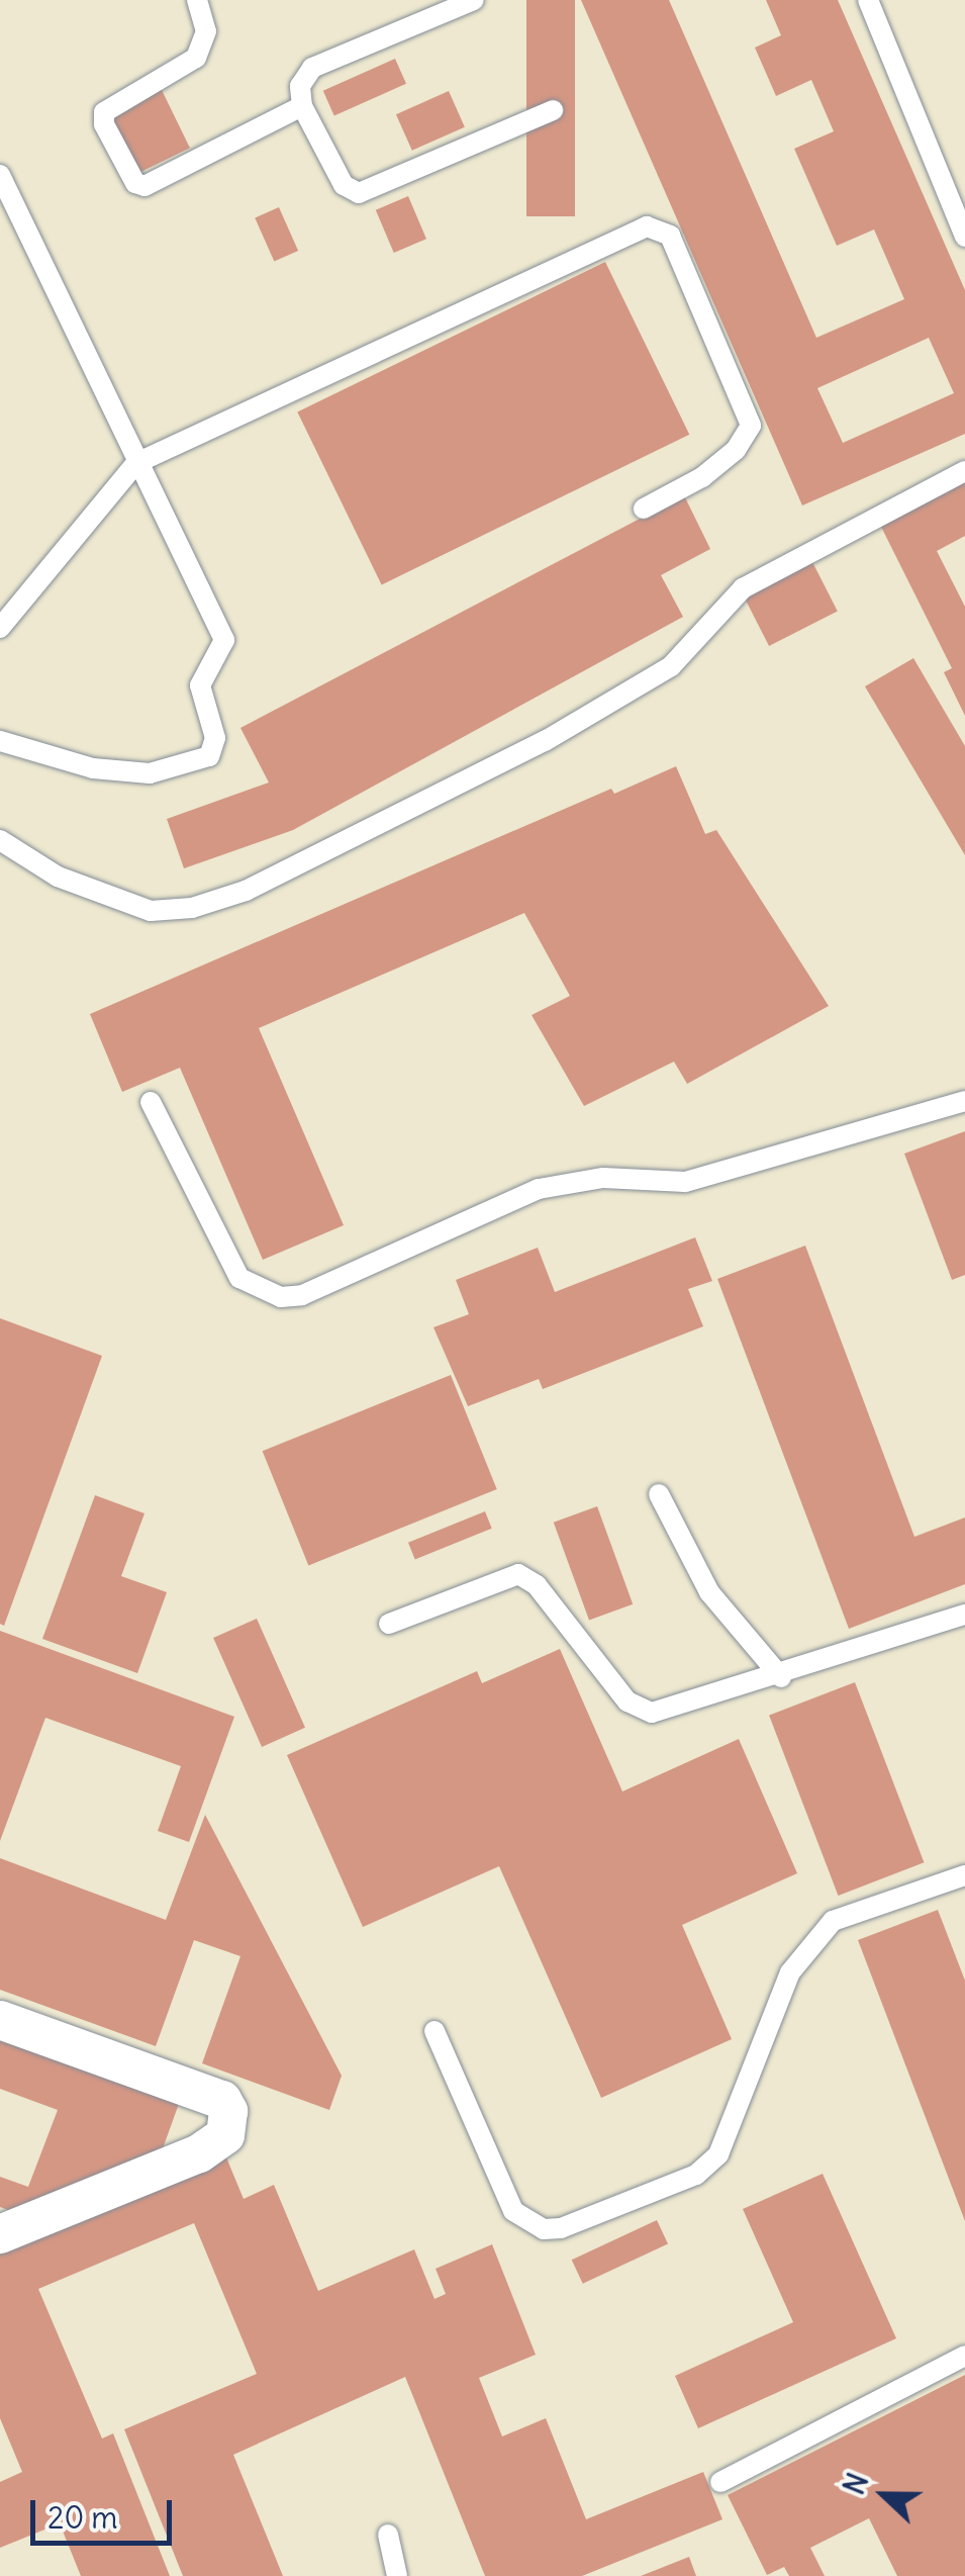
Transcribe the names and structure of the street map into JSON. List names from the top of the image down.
{
  "scale_bar": "20 m",
  "north": "left"
}
